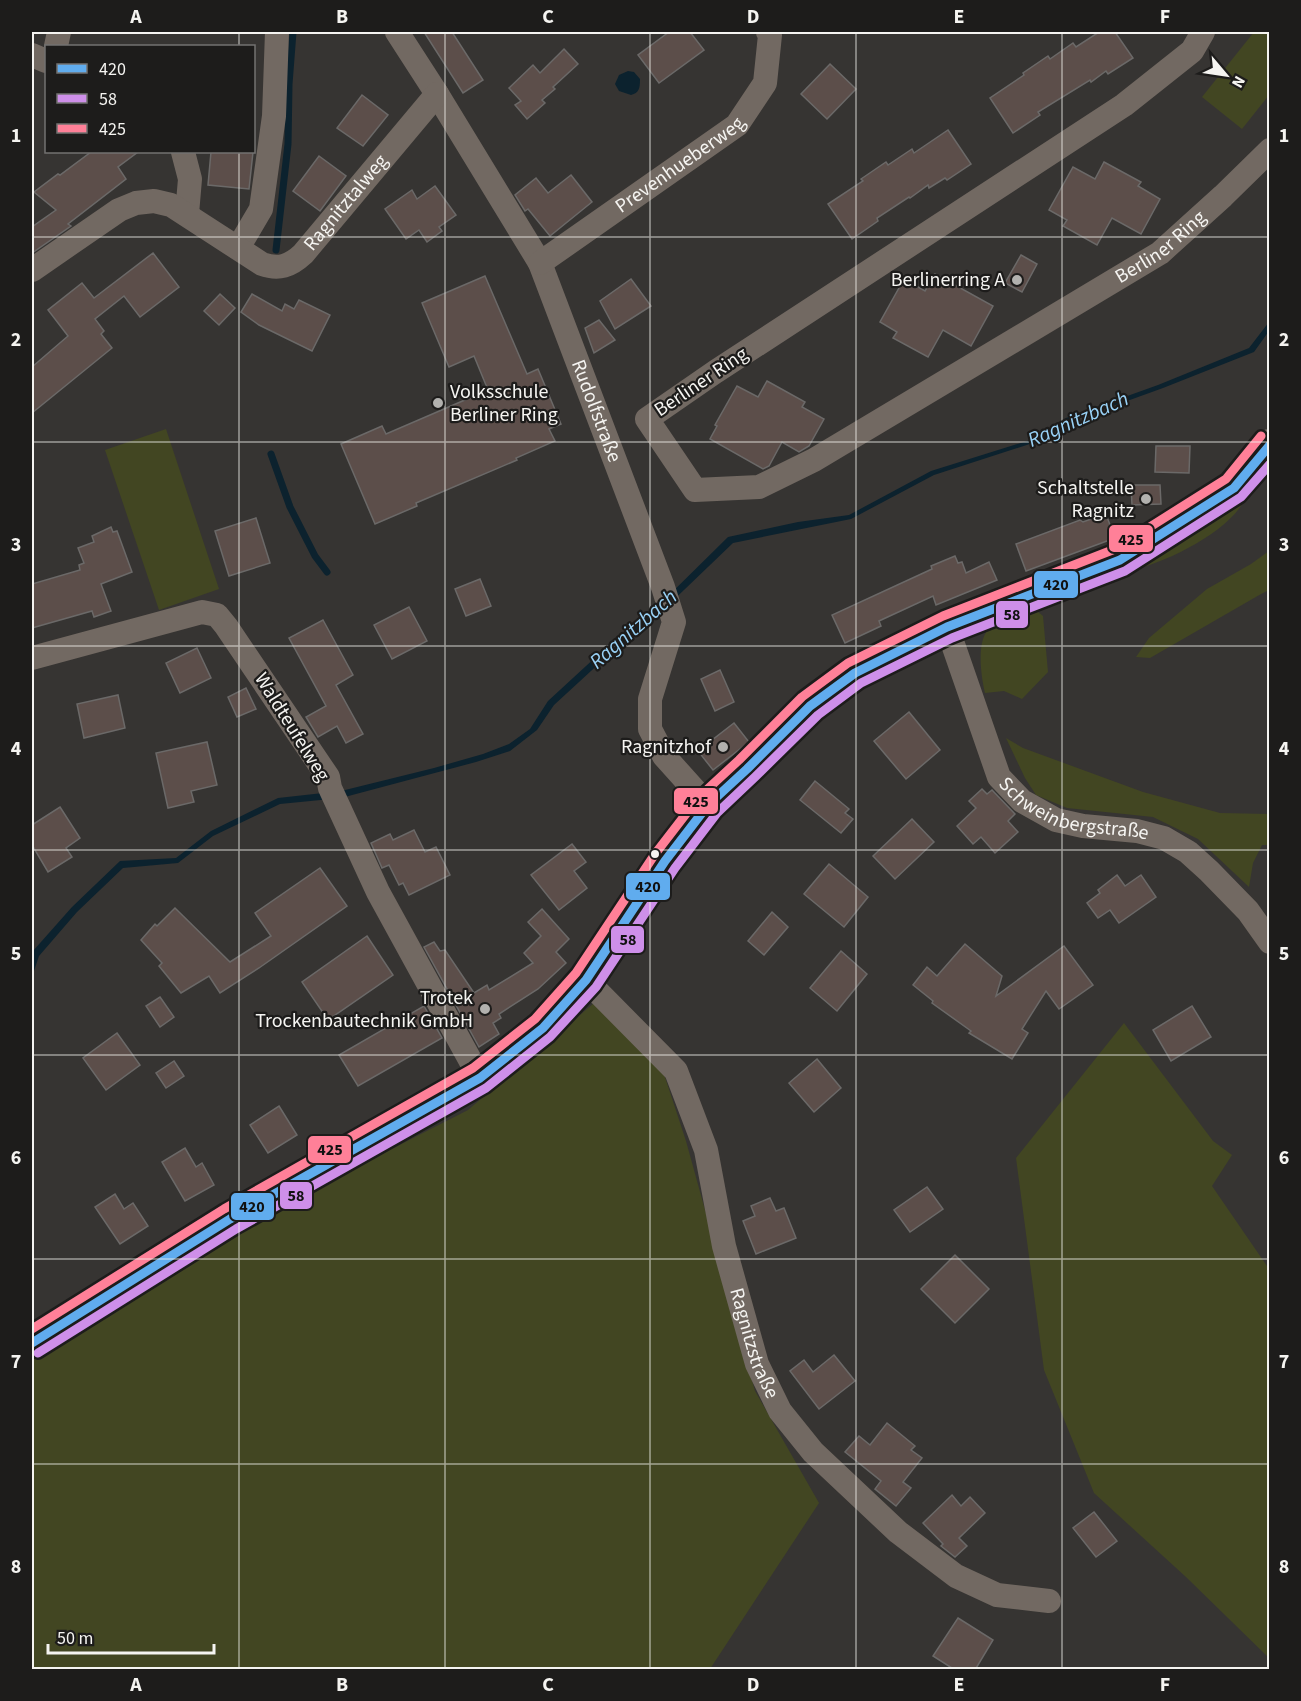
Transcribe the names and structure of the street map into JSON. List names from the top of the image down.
{
  "streets": {
    "street": [
      "Prevenhueberweg",
      "Ragnitztalweg",
      "Berliner Ring",
      "Rudolfstraße",
      "Waldteufelweg",
      "Schweinbergstraße",
      "Ragnitzstraße"
    ]
  },
  "crossings": [
    ["Prevenhueberweg", "Rudolfstraße"],
    ["Ragnitztalweg", "Rudolfstraße"]
  ],
  "water": ["Ragnitzbach"],
  "places": [
    "Berlinerring A",
    "Volksschule Berliner Ring",
    "Schaltstelle Ragnitz",
    "Ragnitzhof",
    "Trotek Trockenbautechnik GmbH"
  ],
  "lines": ["transit line 425", "transit line 420", "transit line 58"],
  "legend": ["420", "58", "425"],
  "scale_bar": "50 m",
  "north": "bottom right",
  "grid": {
    "columns": [
      "A",
      "B",
      "C",
      "D",
      "E",
      "F"
    ],
    "rows": [
      "1",
      "2",
      "3",
      "4",
      "5",
      "6",
      "7",
      "8"
    ]
  }
}
